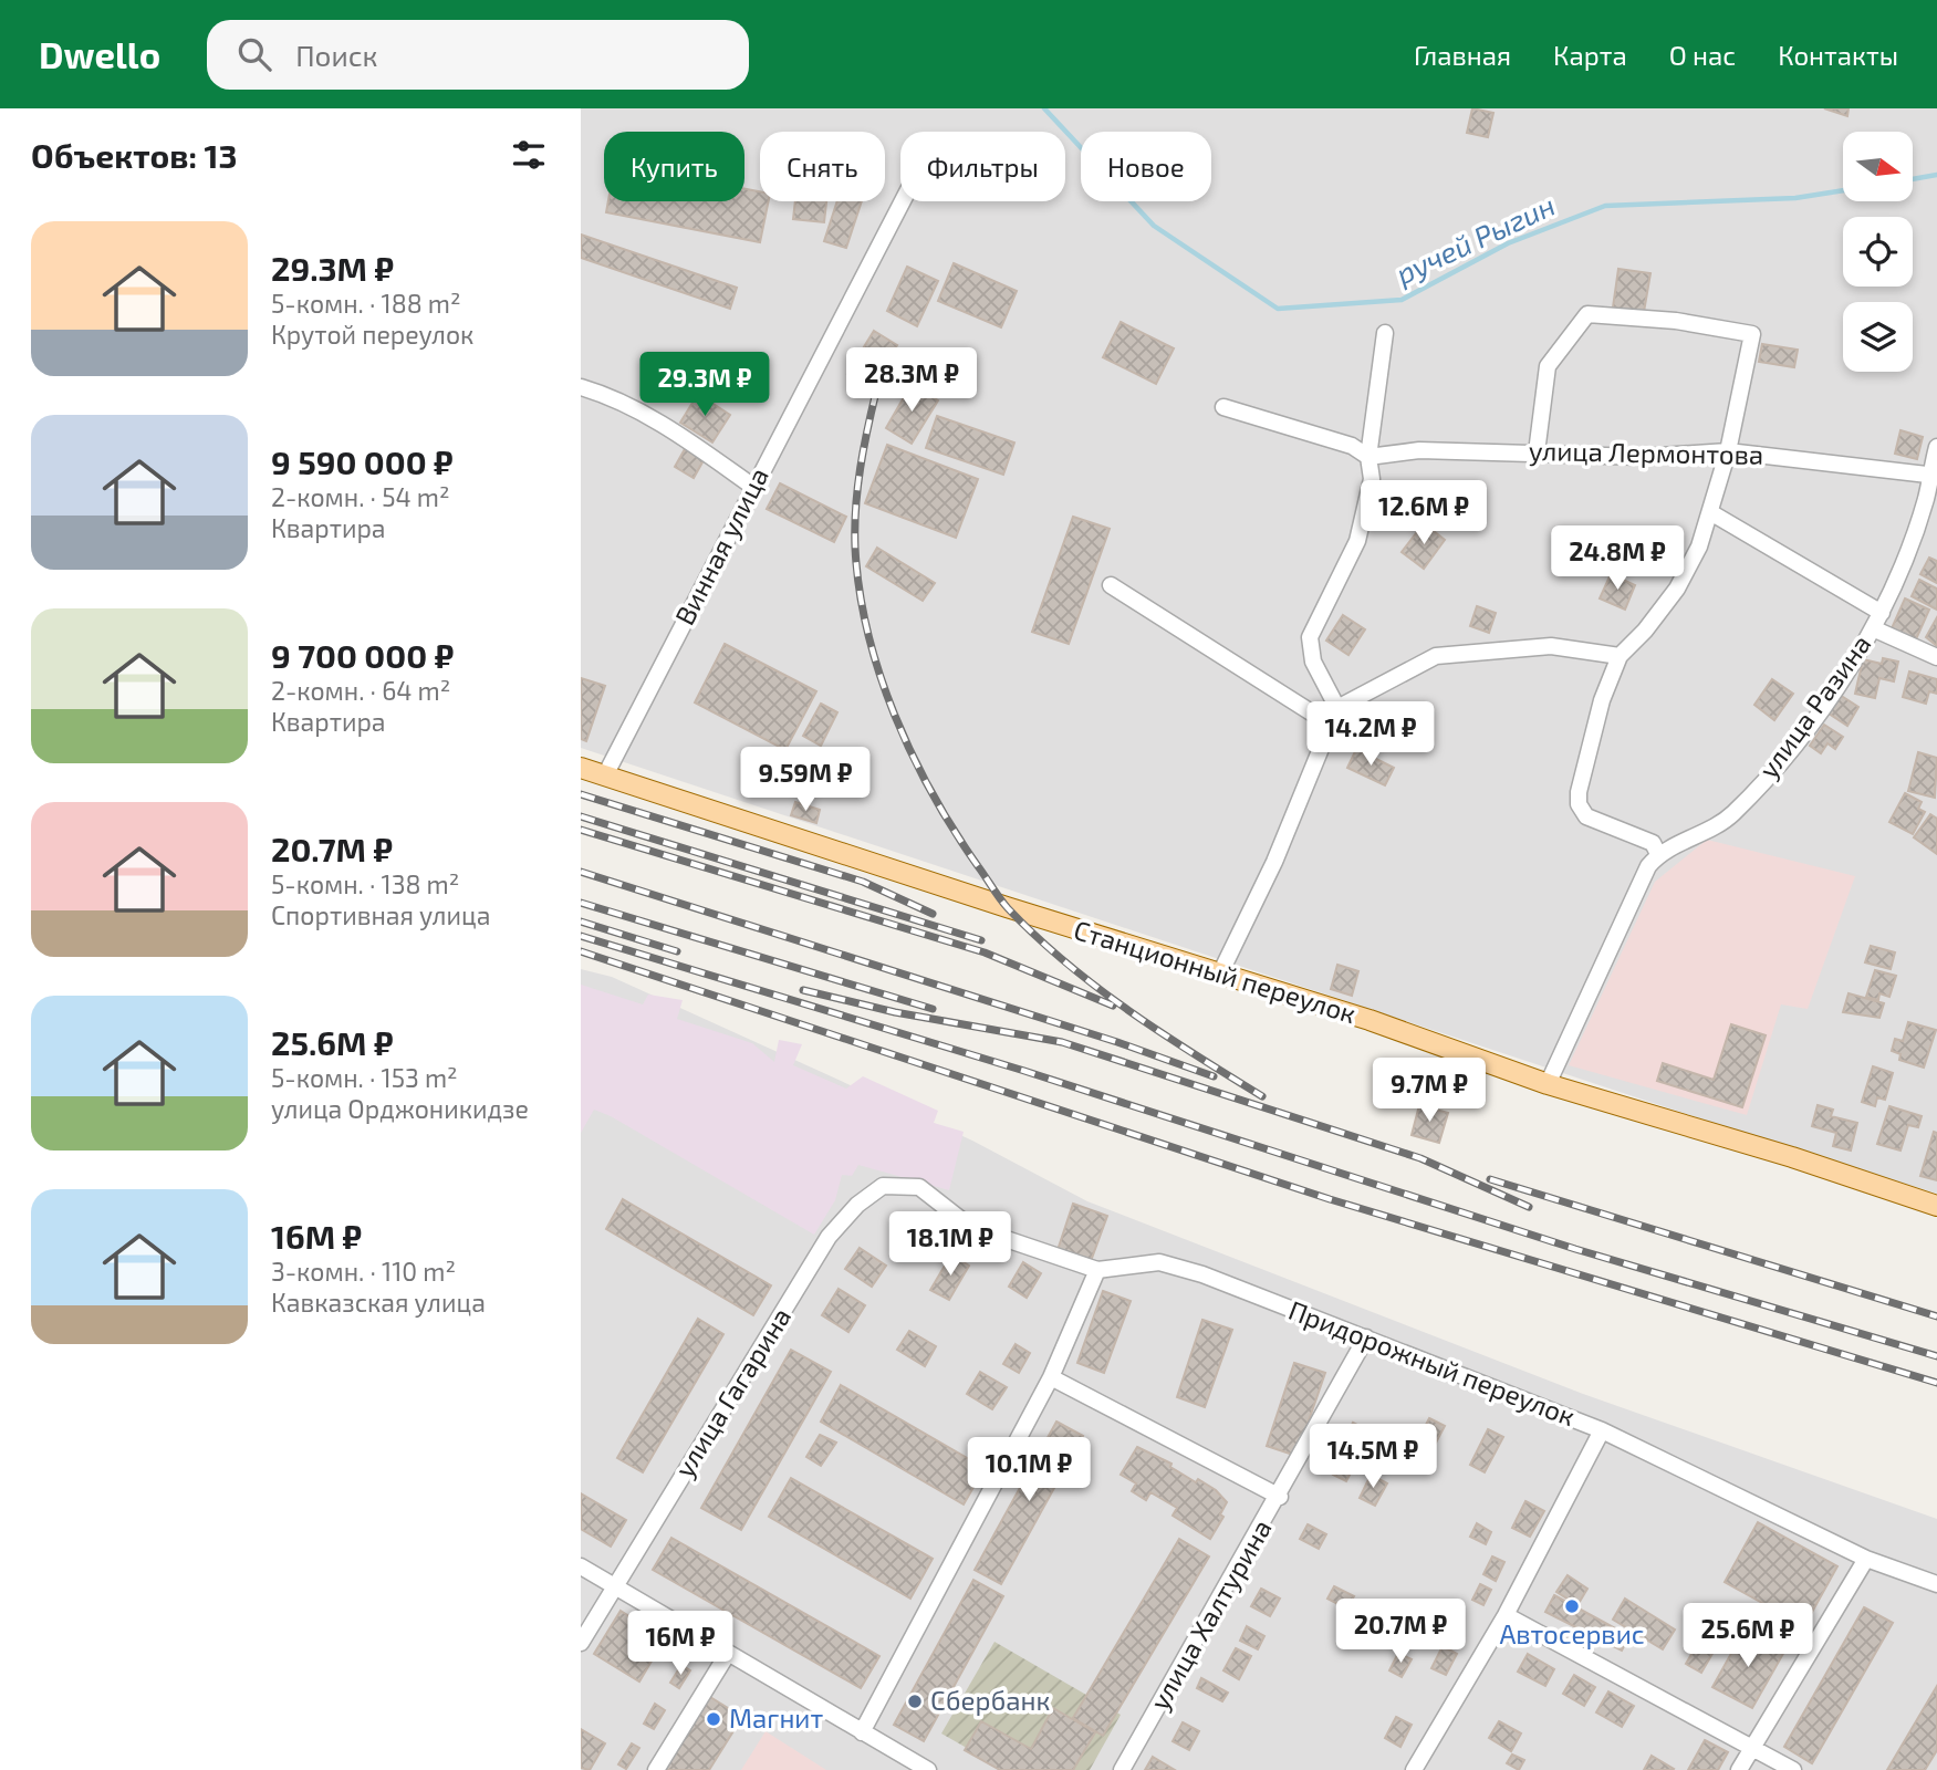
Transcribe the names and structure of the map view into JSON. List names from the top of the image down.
{
  "streets": {
    "main road": ["Станционный переулок"],
    "street": [
      "улица Лермонтова",
      "Винная улица",
      "улица Разина",
      "Придорожный переулок",
      "улица Гагарина",
      "улица Халтурина"
    ]
  },
  "crossings": [
    ["улица Лермонтова", "улица Разина"],
    ["Винная улица", "Станционный переулок"],
    ["Придорожный переулок", "улица Гагарина"],
    ["Придорожный переулок", "улица Халтурина"]
  ],
  "water": ["ручей Рыгин"],
  "places": ["Автосервис", "Сбербанк", "Магнит"],
  "north": "right",
  "page": {
    "header": "Dwello",
    "search": "Поиск",
    "nav": [
      "Главная",
      "Карта",
      "О нас",
      "Контакты"
    ],
    "heading": "Объектов: 13",
    "chip": [
      "Купить",
      "Снять",
      "Фильтры",
      "Новое"
    ],
    "list": [
      {
        "name": "29.3M ₽",
        "note": "5-комн. · 188 m² · Крутой переулок"
      },
      {
        "name": "9 590 000 ₽",
        "note": "2-комн. · 54 m² · Квартира"
      },
      {
        "name": "9 700 000 ₽",
        "note": "2-комн. · 64 m² · Квартира"
      },
      {
        "name": "20.7M ₽",
        "note": "5-комн. · 138 m² · Спортивная улица"
      },
      {
        "name": "25.6M ₽",
        "note": "5-комн. · 153 m² · улица Орджоникидзе"
      },
      {
        "name": "16M ₽",
        "note": "3-комн. · 110 m² · Кавказская улица"
      }
    ],
    "price": [
      "28.3M ₽",
      "29.3M ₽",
      "12.6M ₽",
      "24.8M ₽",
      "14.2M ₽",
      "9.59M ₽",
      "9.7M ₽",
      "18.1M ₽",
      "14.5M ₽",
      "10.1M ₽",
      "20.7M ₽",
      "25.6M ₽",
      "16M ₽"
    ]
  }
}
